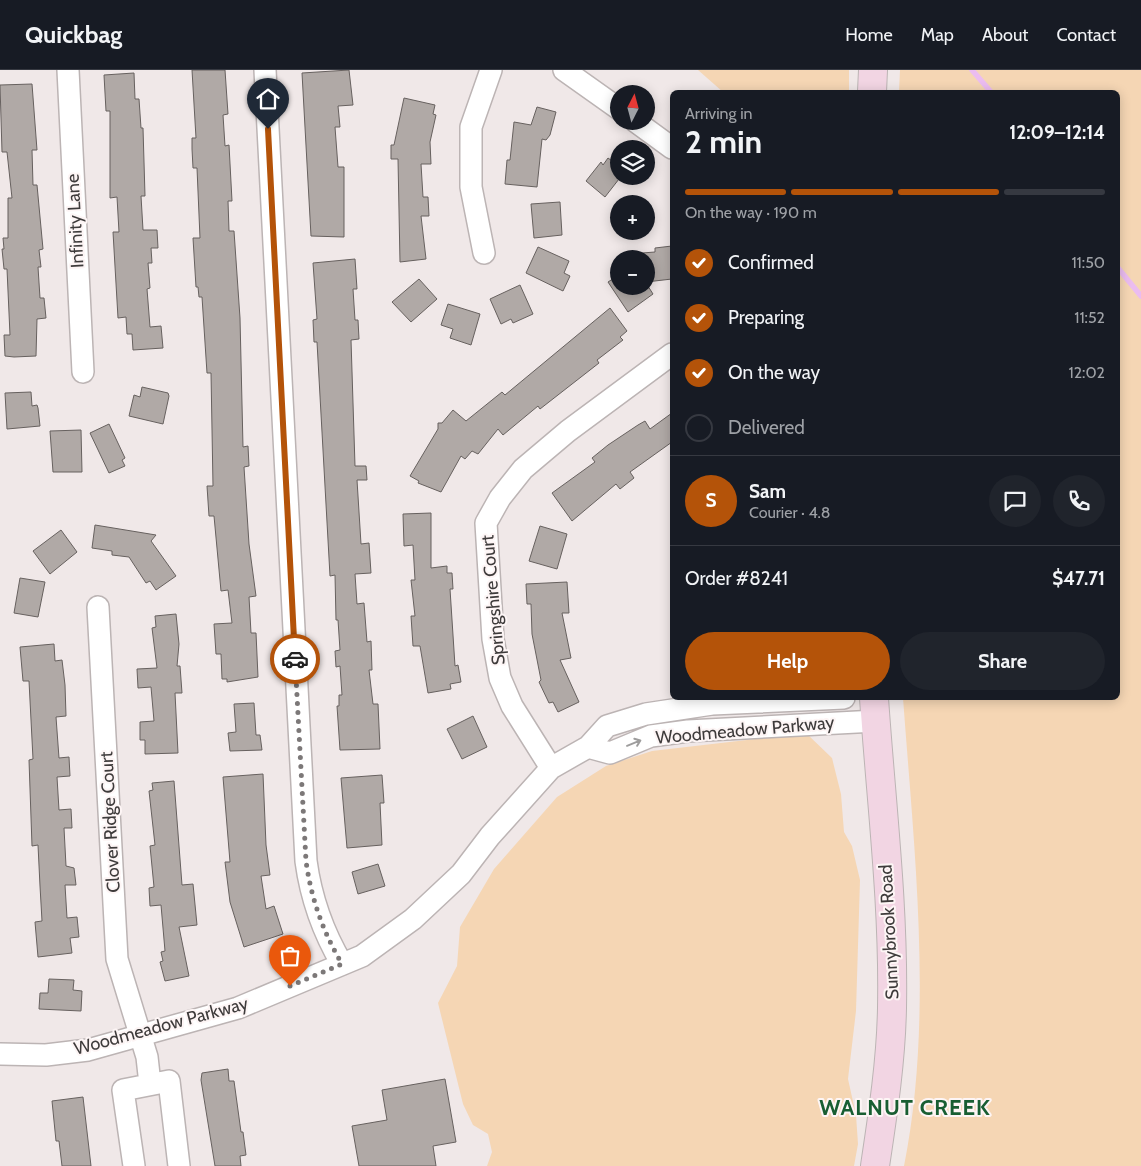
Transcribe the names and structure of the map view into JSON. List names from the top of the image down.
{
  "streets": {
    "main road": ["Sunnybrook Road"],
    "street": [
      "Infinity Lane",
      "Springshire Court",
      "Woodmeadow Parkway",
      "Clover Ridge Court"
    ]
  },
  "crossings": [
    ["Springshire Court", "Woodmeadow Parkway"],
    ["Woodmeadow Parkway", "Clover Ridge Court"],
    ["Woodmeadow Parkway", "Sunnybrook Road"]
  ],
  "districts": ["WALNUT CREEK"],
  "north": "top",
  "page": {
    "header": "Quickbag",
    "nav": [
      "Home",
      "Map",
      "About",
      "Contact"
    ],
    "map_buttons": ["+", "−"],
    "heading": ["2 min", "Arriving in", "12:09–12:14"],
    "panel": [
      "Sam",
      "Courier · 4.8",
      "Order #8241",
      "$47.71"
    ],
    "bar": "On the way · 190 m",
    "list": [
      ["Confirmed", "11:50"],
      ["Preparing", "11:52"],
      ["On the way", "12:02"],
      "Delivered"
    ],
    "round": "S",
    "buttons": ["Help", "Share"]
  }
}
